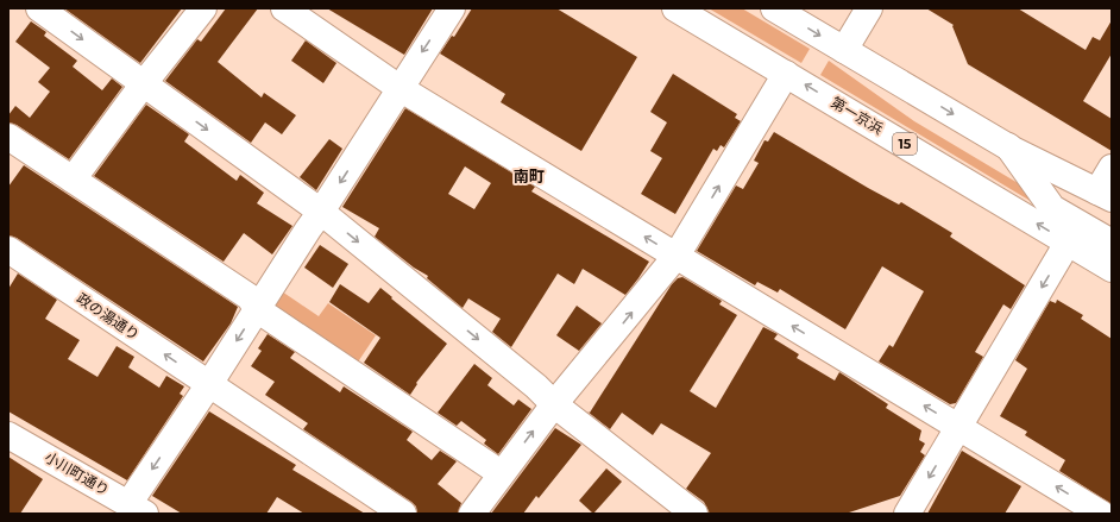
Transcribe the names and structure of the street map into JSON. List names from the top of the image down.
{
  "streets": {
    "main road": [
      "第一京浜",
      "15",
      "政の湯通り",
      "小川町通り"
    ]
  },
  "districts": ["南町"]
}
